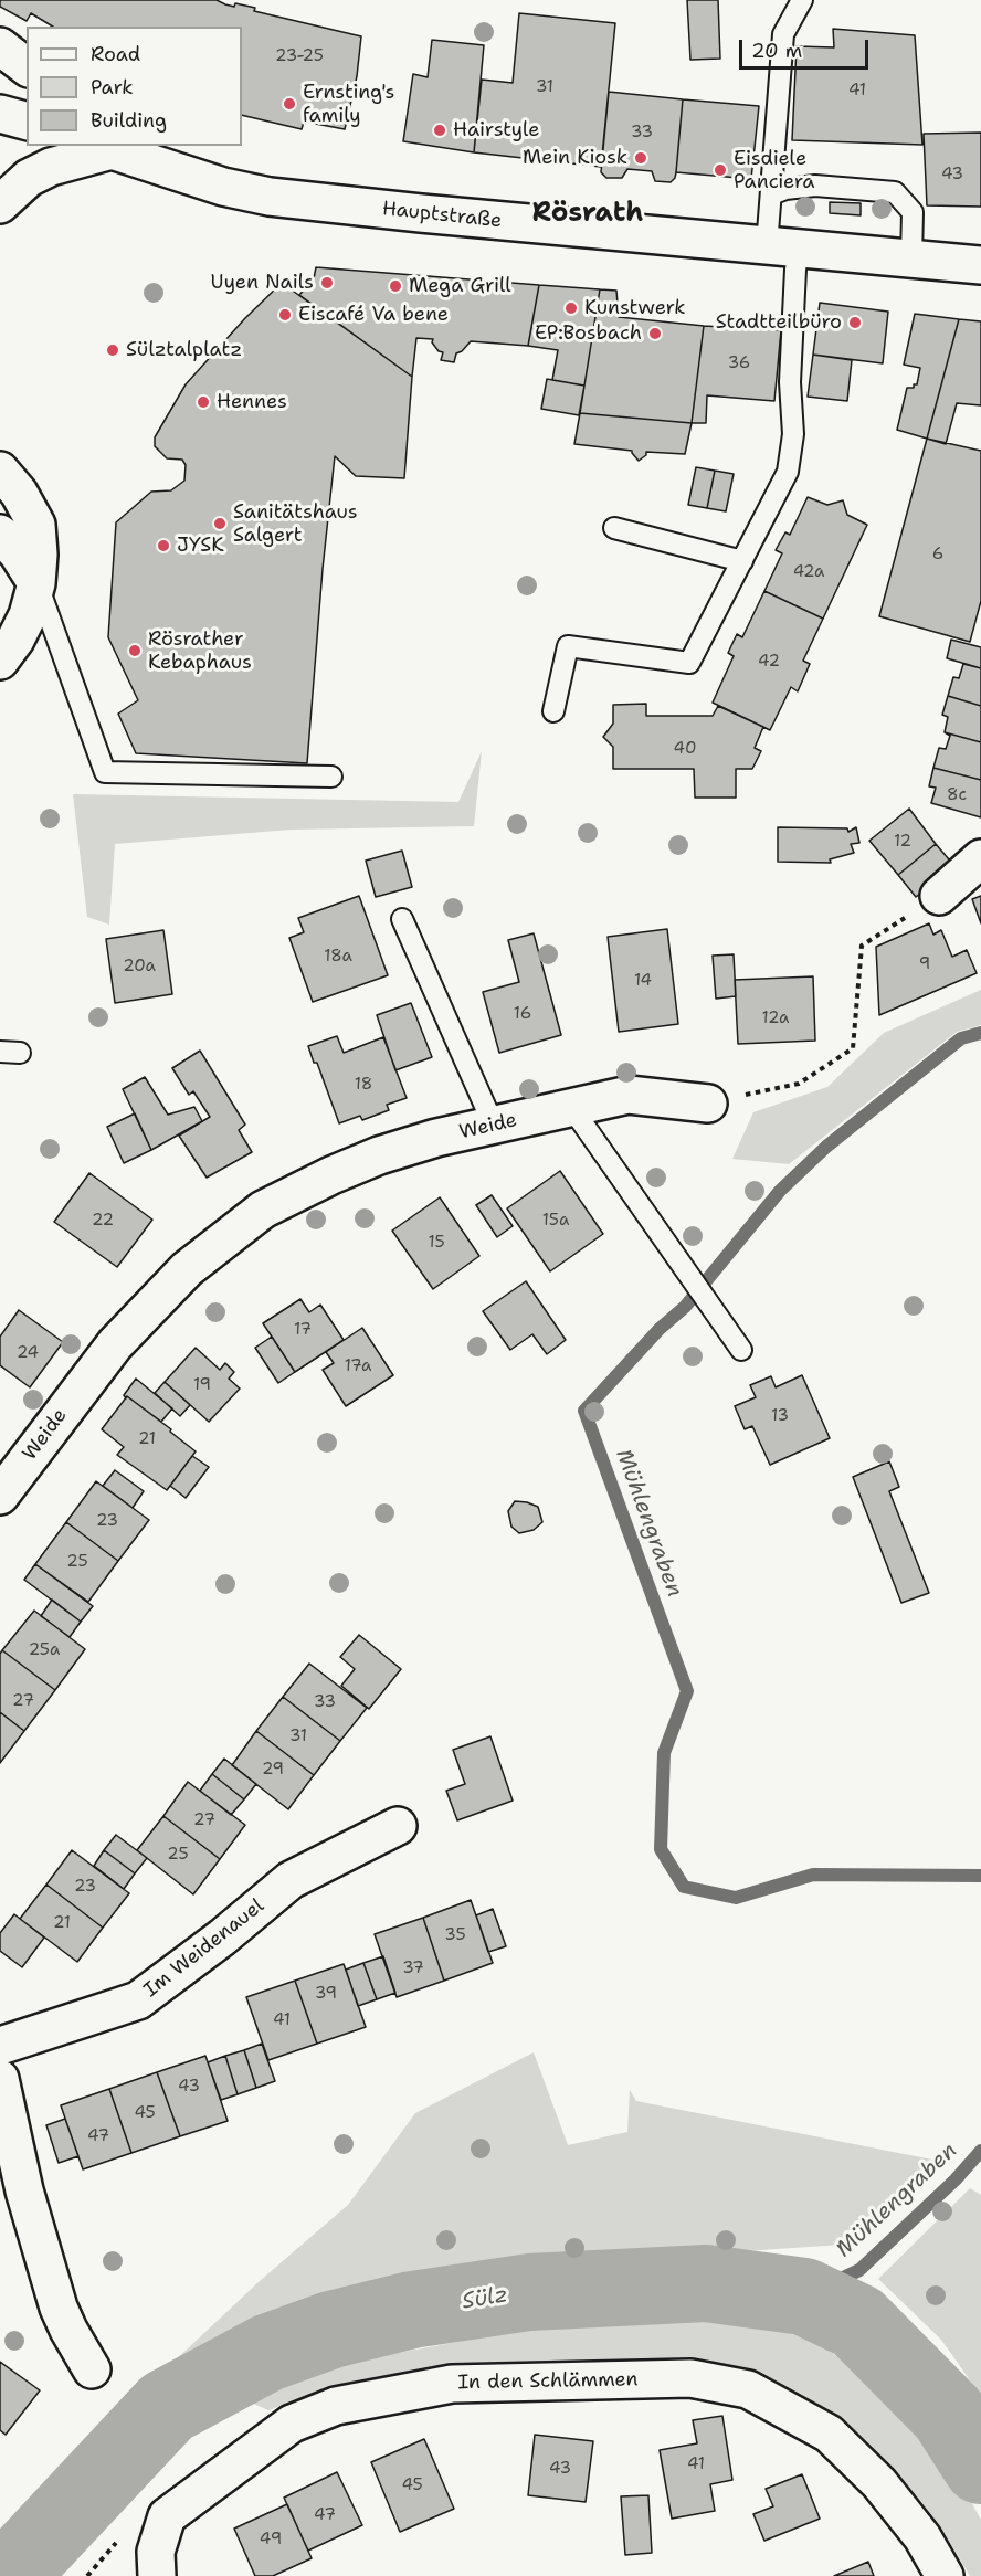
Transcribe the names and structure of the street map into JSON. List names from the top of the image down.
{
  "streets": {
    "street": [
      "Hauptstraße",
      "Weide",
      "Im Weidenauel",
      "In den Schlämmen"
    ]
  },
  "districts": ["Rösrath"],
  "water": ["Mühlengraben", "Sülz"],
  "places": [
    "Ernsting's family",
    "Hairstyle",
    "Mein Kiosk",
    "Eisdiele Panciera",
    "Uyen Nails",
    "Mega Grill",
    "Kunstwerk",
    "Eiscafé Va bene",
    "Stadtteilbüro",
    "EP:Bosbach",
    "Sülztalplatz",
    "Hennes",
    "Sanitätshaus Salgert",
    "JYSK",
    "Rösrather Kebaphaus"
  ],
  "house_numbers": [
    "23-25",
    "31",
    "41",
    "33",
    "43",
    "36",
    "6",
    "42a",
    "42",
    "40",
    "8c",
    "12",
    "18a",
    "9",
    "20a",
    "14",
    "16",
    "12a",
    "18",
    "22",
    "15a",
    "15",
    "17",
    "24",
    "17a",
    "19",
    "13",
    "21",
    "23",
    "25",
    "25a",
    "27",
    "33",
    "31",
    "29",
    "27",
    "25",
    "23",
    "21",
    "35",
    "37",
    "39",
    "41",
    "43",
    "45",
    "47",
    "41",
    "43",
    "45",
    "47",
    "49"
  ],
  "legend": ["Road", "Park", "Building"],
  "scale_bar": "20 m"
}
